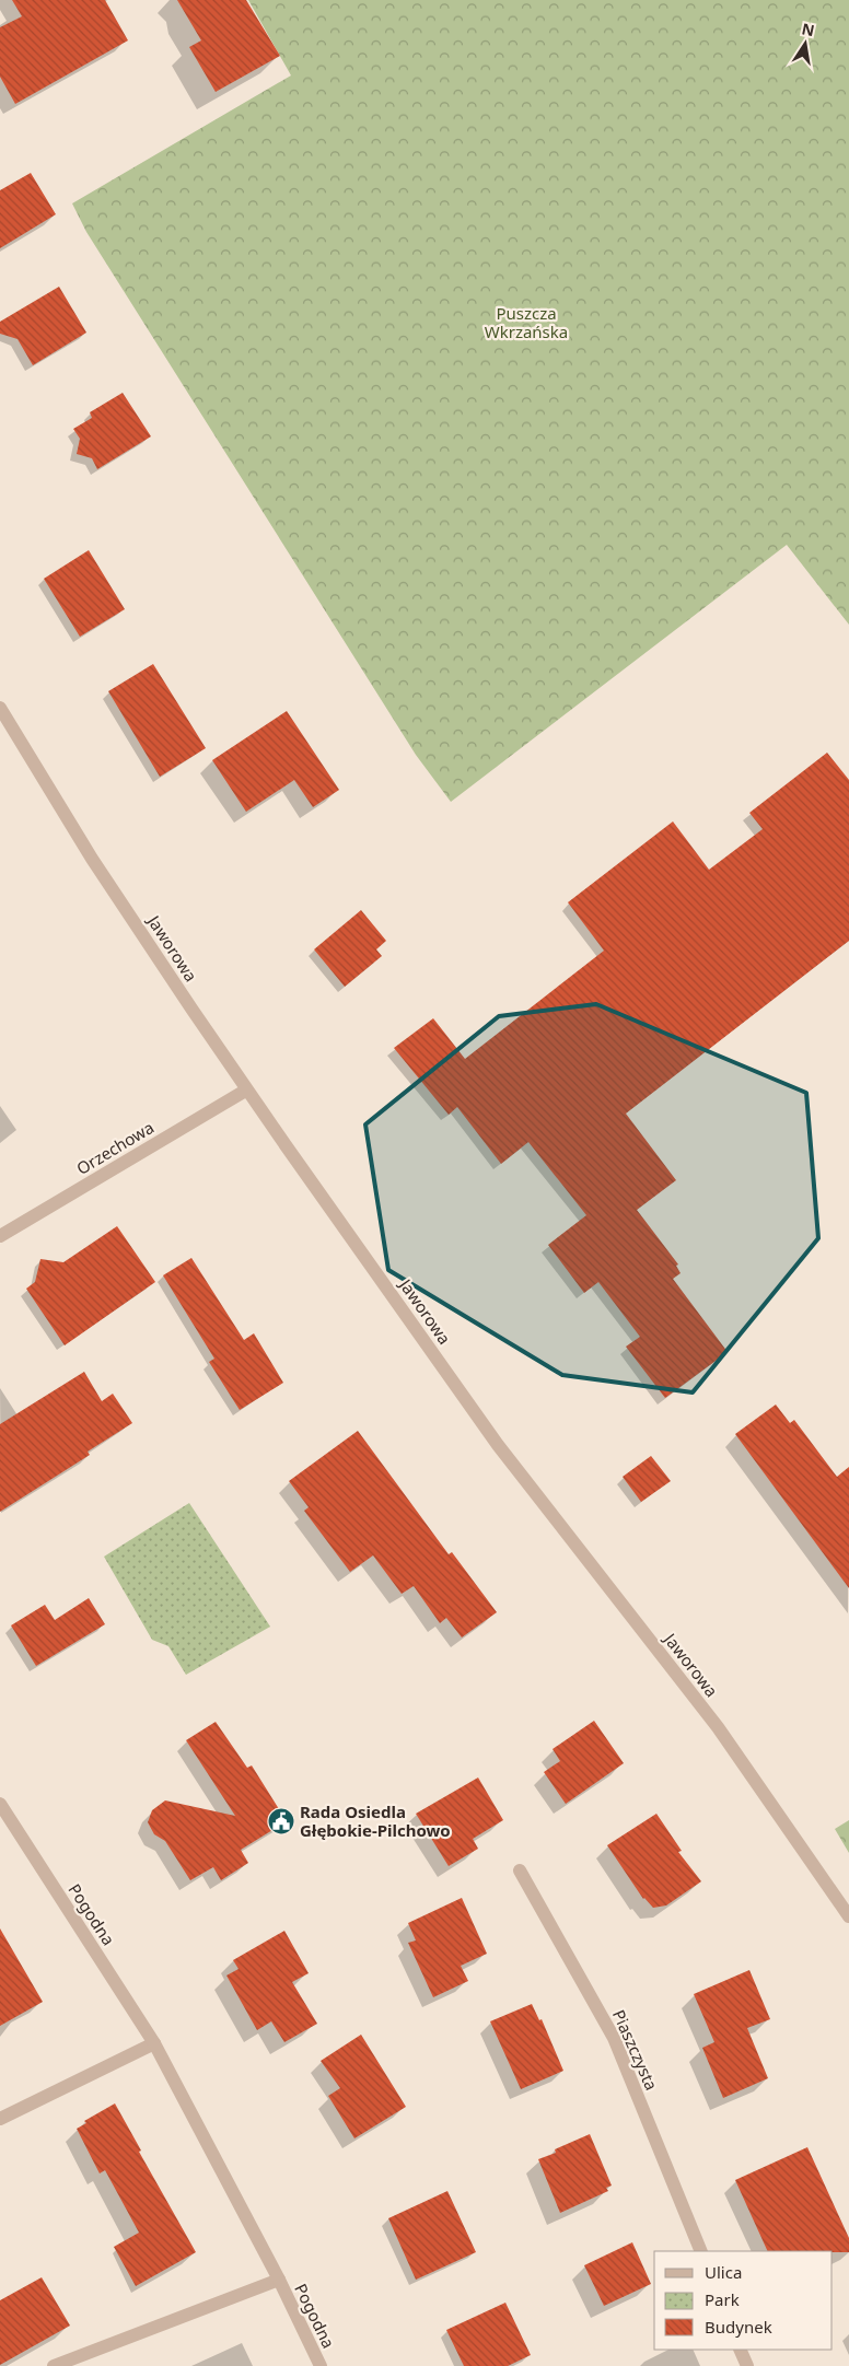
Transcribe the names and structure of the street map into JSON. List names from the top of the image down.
{
  "streets": {
    "street": [
      "Jaworowa",
      "Orzechowa",
      "Pogodna",
      "Piaszczysta"
    ]
  },
  "crossings": [
    ["Jaworowa", "Orzechowa"]
  ],
  "parks": ["Puszcza Wkrzańska"],
  "places": {
    "public building": ["Rada Osiedla Głębokie-Pilchowo"]
  },
  "legend": ["Ulica", "Park", "Budynek"],
  "north": "top"
}
